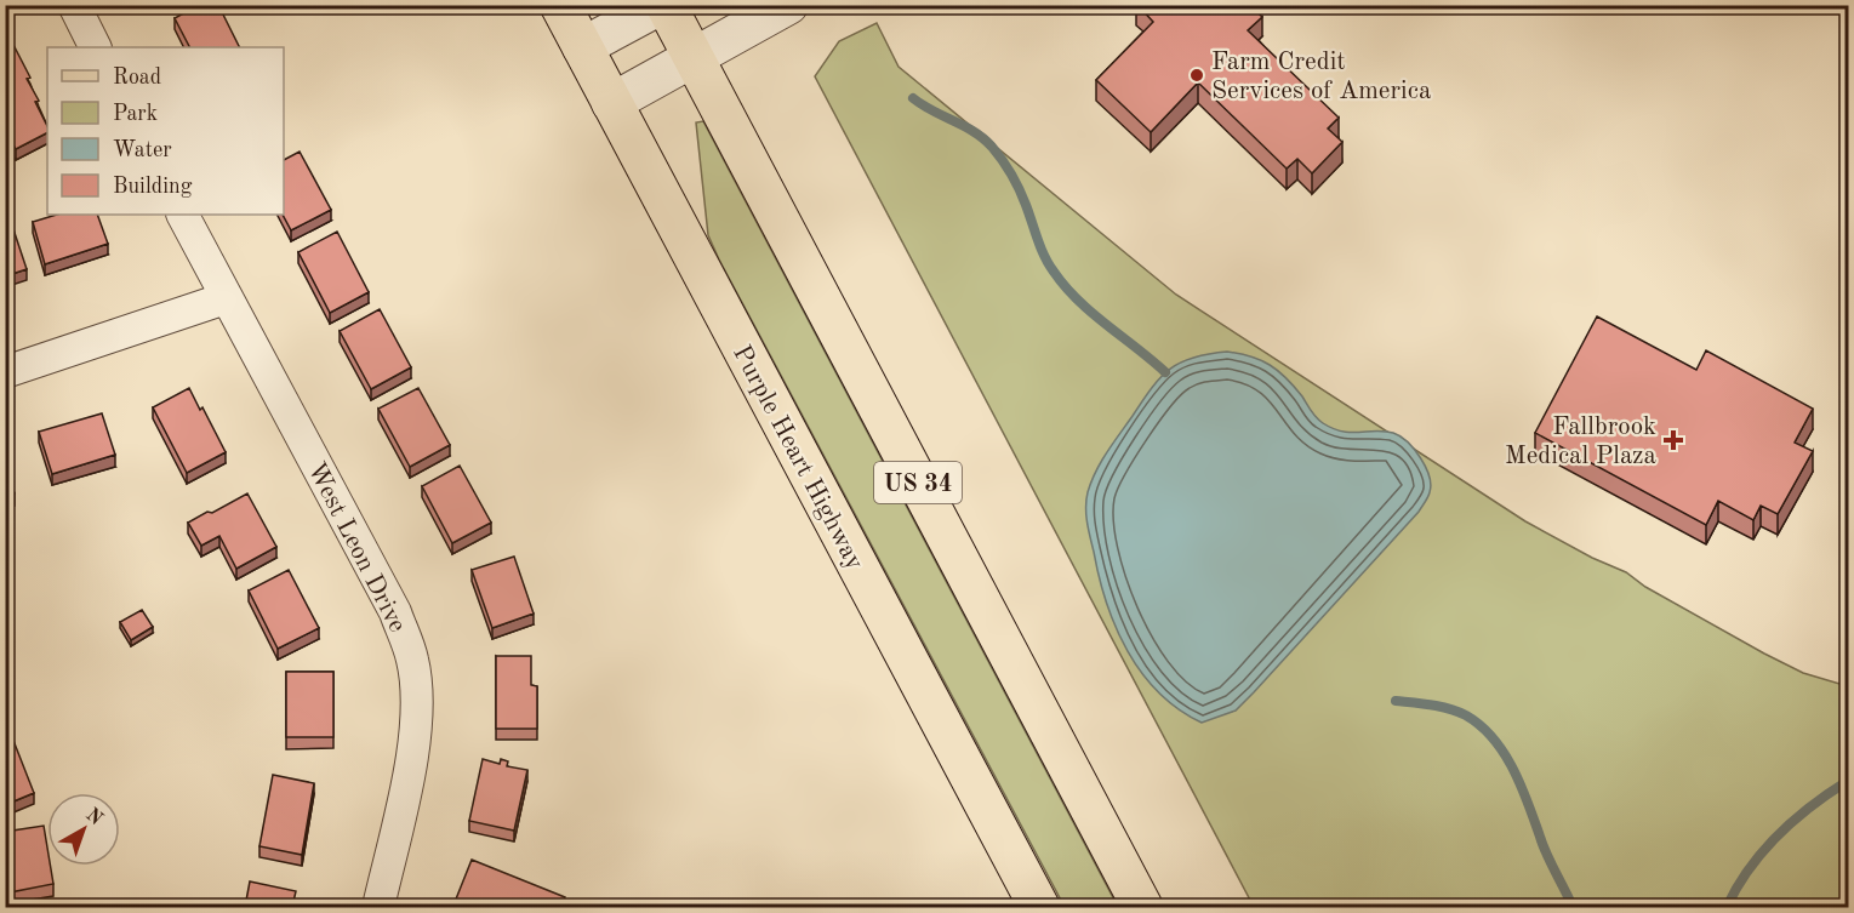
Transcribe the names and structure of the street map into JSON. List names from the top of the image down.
{
  "streets": {
    "main road": ["Purple Heart Highway", "US 34"],
    "street": ["West Leon Drive"]
  },
  "places": {
    "other": ["Farm Credit Services of America"],
    "health": ["Fallbrook Medical Plaza"]
  },
  "legend": [
    "Road",
    "Park",
    "Water",
    "Building"
  ],
  "north": "top right"
}
